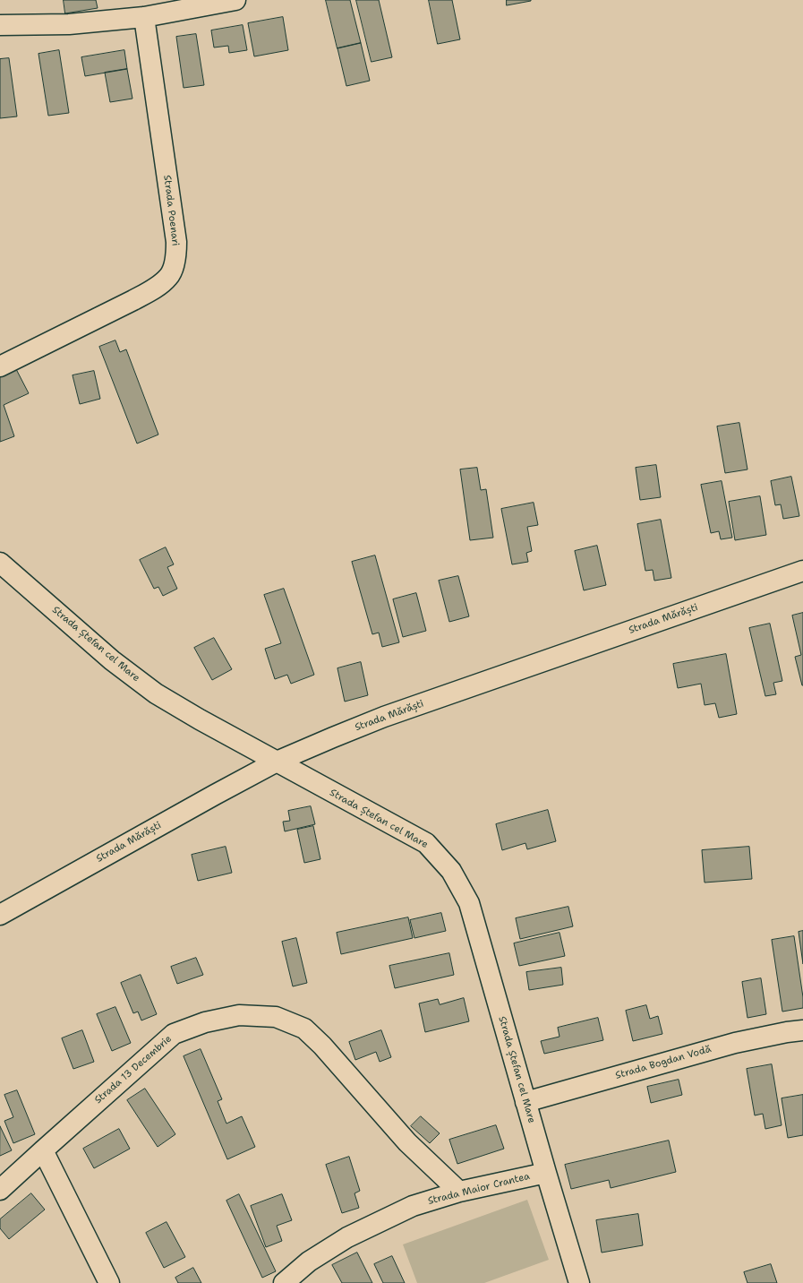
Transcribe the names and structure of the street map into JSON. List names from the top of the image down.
{
  "streets": {
    "street": [
      "Strada Poenari",
      "Strada Mărăști",
      "Strada Ștefan cel Mare",
      "Strada Bogdan Vodă",
      "Strada 13 Decembrie",
      "Strada Maior Crantea"
    ]
  },
  "crossings": [
    ["Strada Mărăști", "Strada Ștefan cel Mare"],
    ["Strada Ștefan cel Mare", "Strada Bogdan Vodă"],
    ["Strada Ștefan cel Mare", "Strada Maior Crantea"],
    ["Strada 13 Decembrie", "Strada Maior Crantea"]
  ]
}
